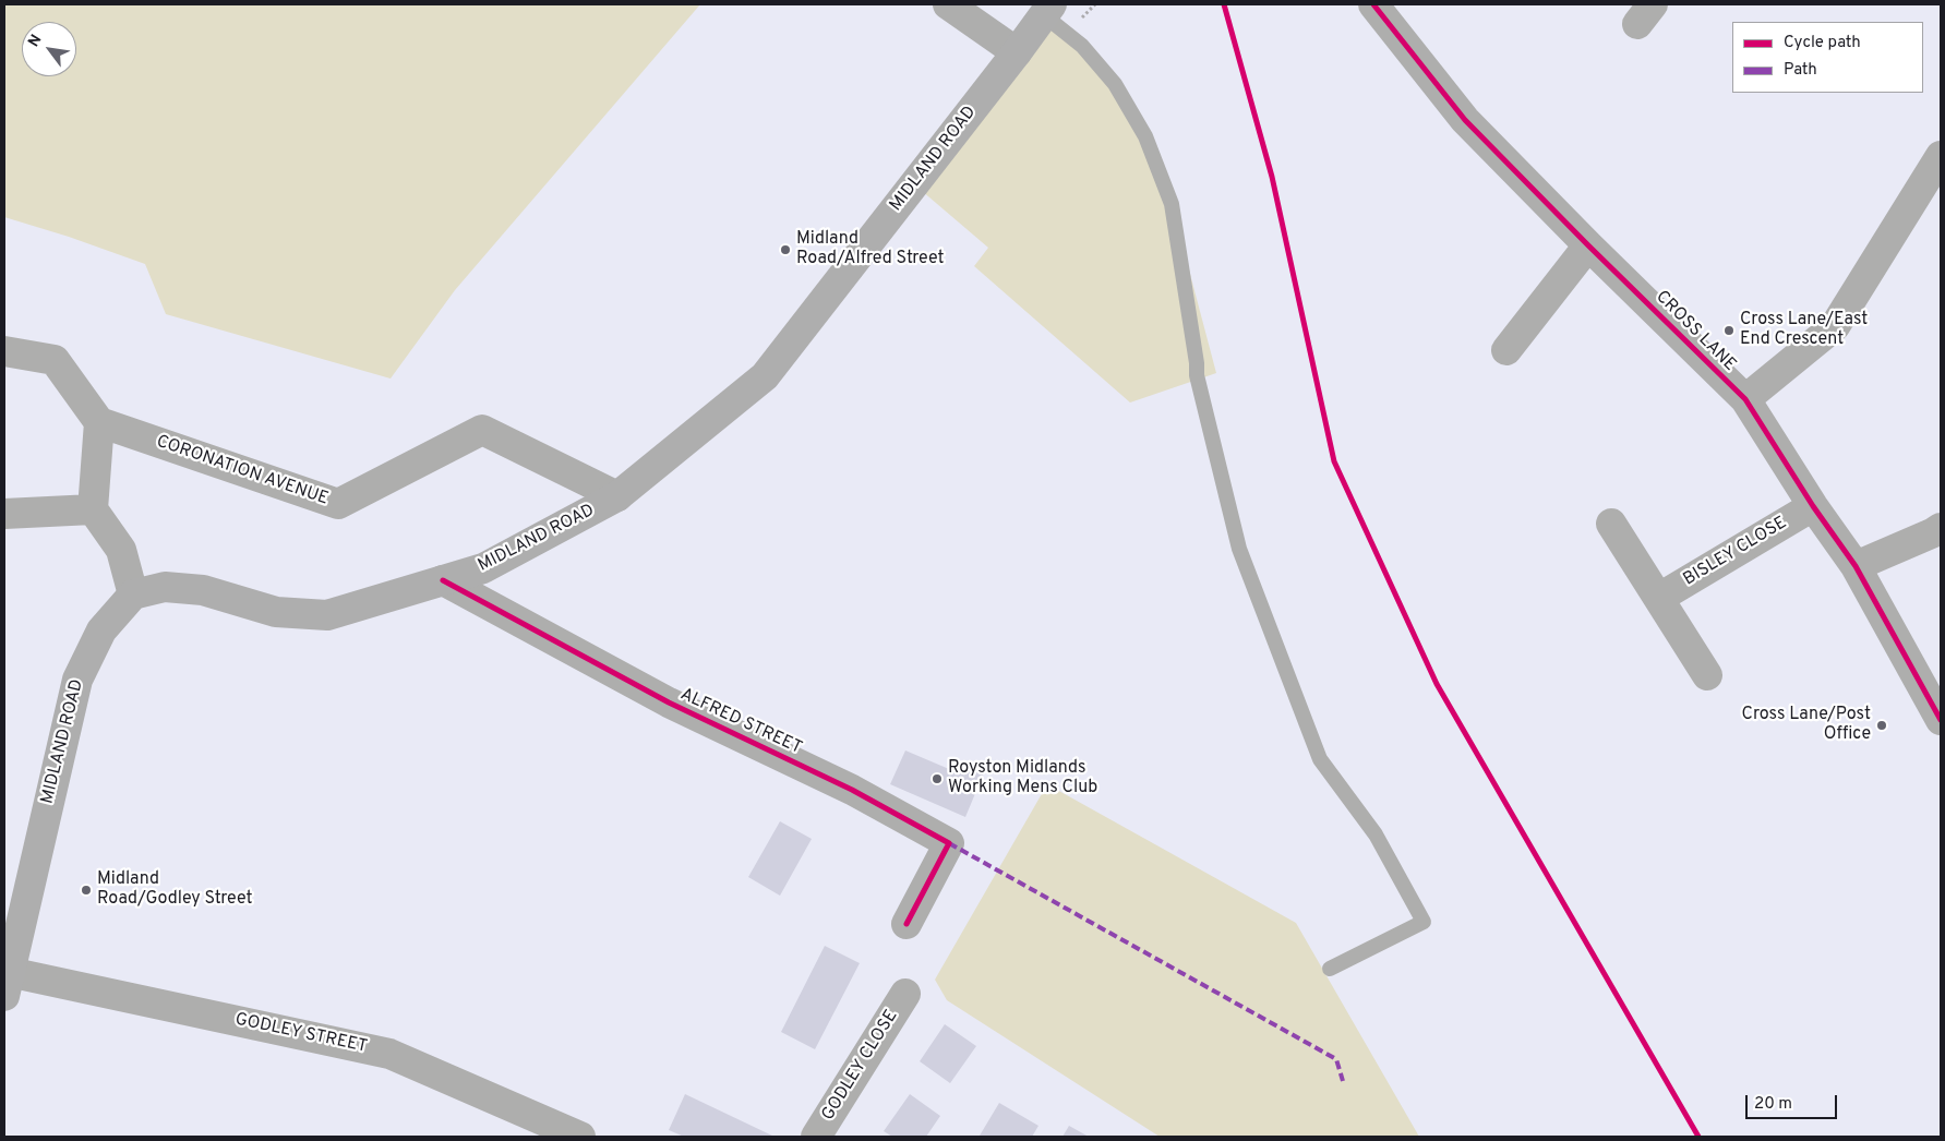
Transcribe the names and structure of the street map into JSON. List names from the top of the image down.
{
  "streets": {
    "main road": ["MIDLAND ROAD"],
    "street": [
      "CROSS LANE",
      "CORONATION AVENUE",
      "BISLEY CLOSE",
      "ALFRED STREET",
      "GODLEY STREET",
      "GODLEY CLOSE"
    ]
  },
  "crossings": [
    ["MIDLAND ROAD", "CORONATION AVENUE"],
    ["MIDLAND ROAD", "ALFRED STREET"],
    ["MIDLAND ROAD", "GODLEY STREET"],
    ["CROSS LANE", "BISLEY CLOSE"]
  ],
  "places": [
    "Midland Road/Alfred Street",
    "Cross Lane/East End Crescent",
    "Cross Lane/Post Office",
    "Royston Midlands Working Mens Club",
    "Midland Road/Godley Street"
  ],
  "legend": ["Cycle path", "Path"],
  "scale_bar": "20 m",
  "north": "top left"
}
